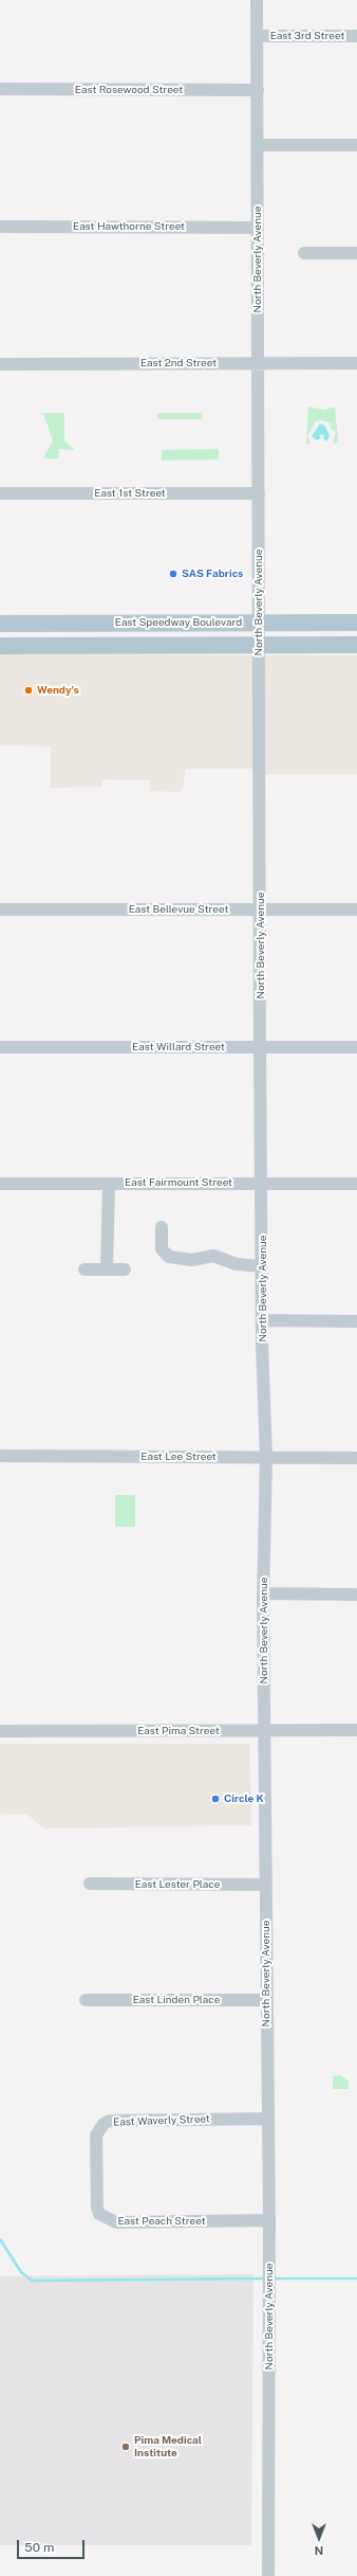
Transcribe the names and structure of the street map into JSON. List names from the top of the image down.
{
  "streets": {
    "main road": ["East Speedway Boulevard"],
    "street": [
      "East 3rd Street",
      "East Rosewood Street",
      "East Hawthorne Street",
      "North Beverly Avenue",
      "East 2nd Street",
      "East 1st Street",
      "East Bellevue Street",
      "East Willard Street",
      "East Fairmount Street",
      "East Lee Street",
      "East Pima Street",
      "East Lester Place",
      "East Linden Place",
      "East Waverly Street",
      "East Peach Street"
    ]
  },
  "crossings": [
    ["East 3rd Street", "North Beverly Avenue"],
    ["East Rosewood Street", "North Beverly Avenue"],
    ["East Hawthorne Street", "North Beverly Avenue"],
    ["North Beverly Avenue", "East 2nd Street"],
    ["North Beverly Avenue", "East 1st Street"],
    ["North Beverly Avenue", "East Speedway Boulevard"],
    ["North Beverly Avenue", "East Bellevue Street"],
    ["North Beverly Avenue", "East Willard Street"],
    ["North Beverly Avenue", "East Fairmount Street"],
    ["North Beverly Avenue", "East Lee Street"],
    ["North Beverly Avenue", "East Pima Street"],
    ["North Beverly Avenue", "East Lester Place"],
    ["North Beverly Avenue", "East Linden Place"],
    ["North Beverly Avenue", "East Waverly Street"],
    ["North Beverly Avenue", "East Peach Street"],
    ["East Waverly Street", "East Peach Street"]
  ],
  "places": [
    "SAS Fabrics",
    "Wendy's",
    "Circle K",
    "Pima Medical Institute"
  ],
  "scale_bar": "50 m",
  "north": "bottom"
}
